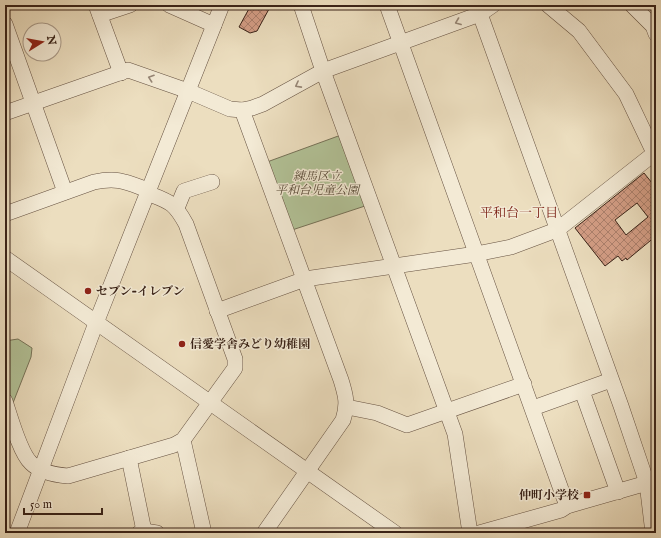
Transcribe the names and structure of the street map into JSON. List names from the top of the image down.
{
  "districts": ["平和台一丁目"],
  "parks": ["練馬区立 平和台児童公園"],
  "places": {
    "other": ["セブン-イレブン", "信愛学舎みどり幼稚園"],
    "transit": ["仲町小学校"]
  },
  "scale_bar": "50 m",
  "north": "right"
}
